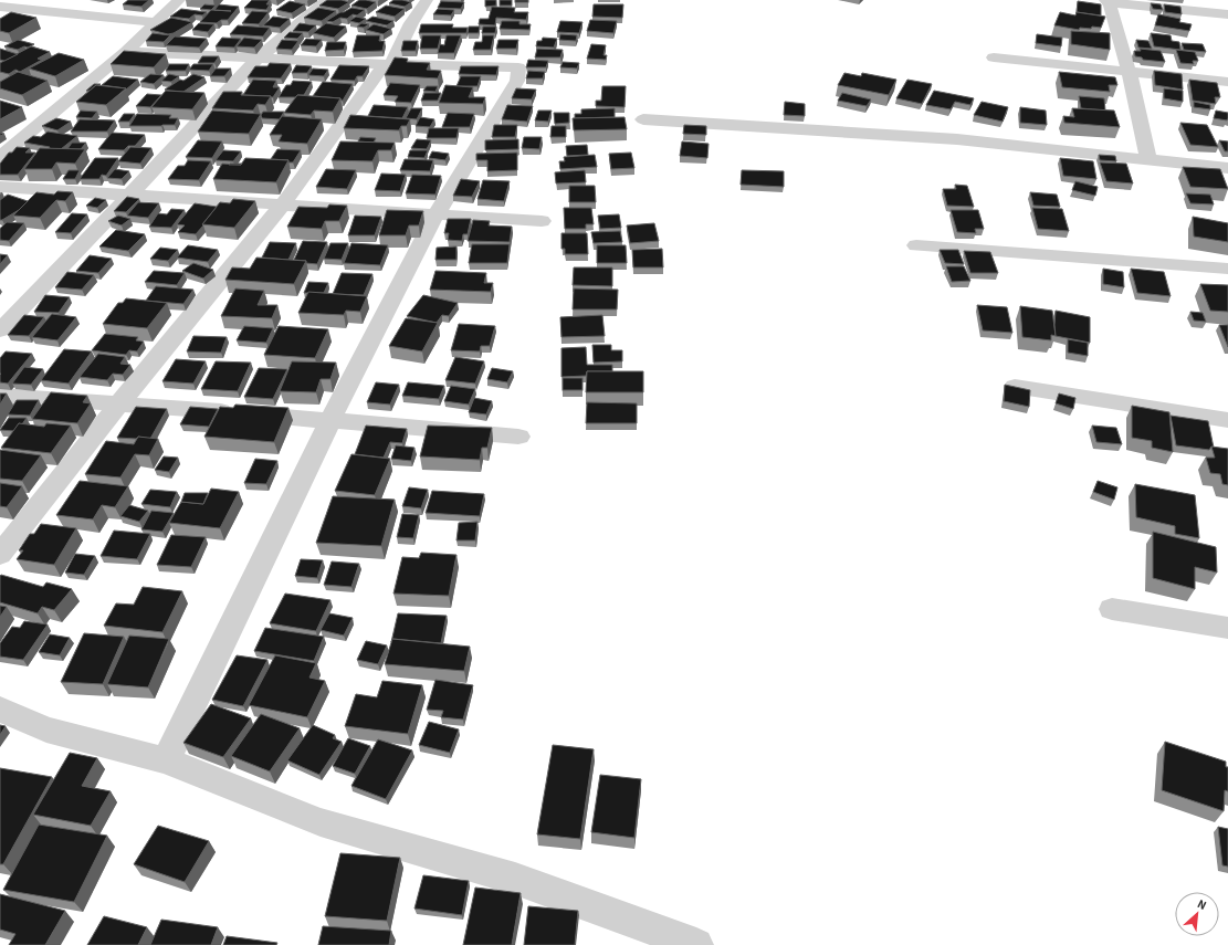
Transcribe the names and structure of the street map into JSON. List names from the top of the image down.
{
  "north": "top right"
}
